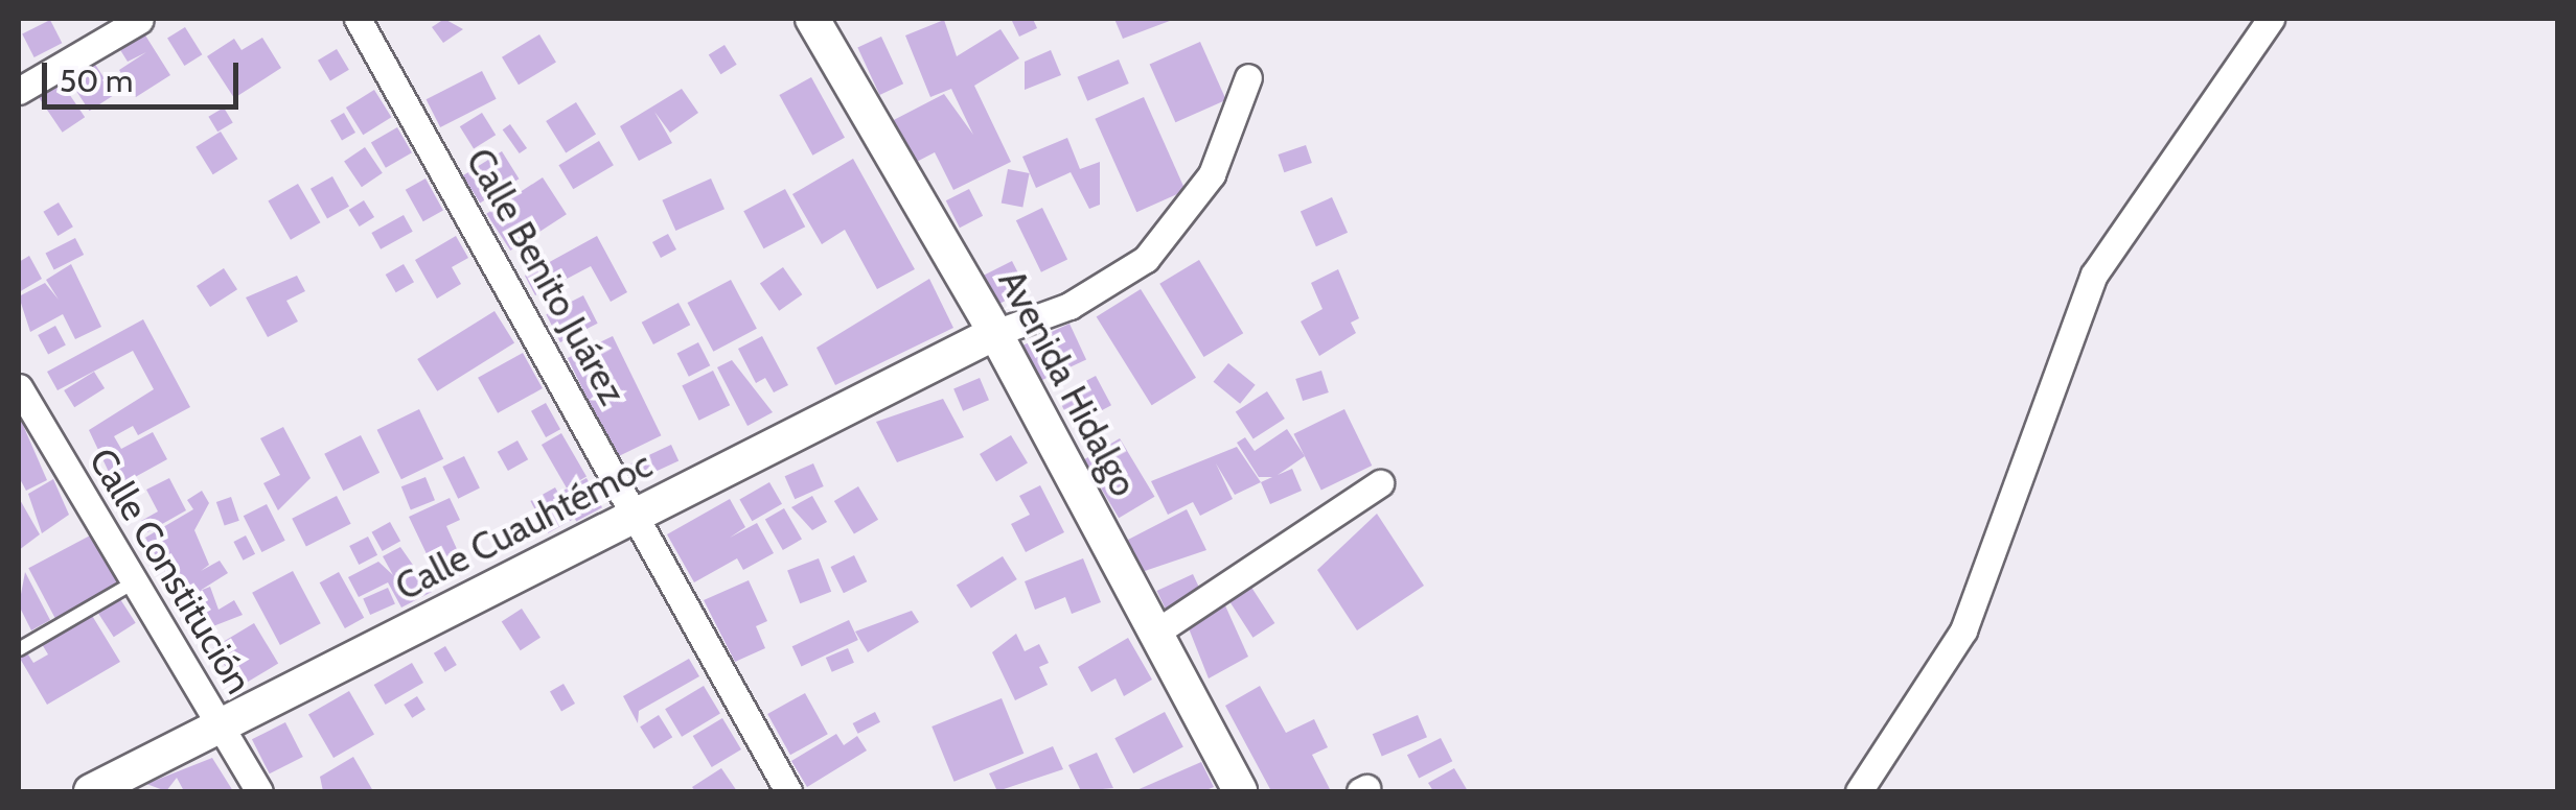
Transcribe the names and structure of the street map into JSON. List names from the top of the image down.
{
  "streets": {
    "street": [
      "Calle Benito Juárez",
      "Avenida Hidalgo",
      "Calle Cuauhtémoc",
      "Calle Constitución"
    ]
  },
  "crossings": [
    ["Calle Benito Juárez", "Calle Cuauhtémoc"],
    ["Avenida Hidalgo", "Calle Cuauhtémoc"],
    ["Calle Cuauhtémoc", "Calle Constitución"]
  ],
  "scale_bar": "50 m"
}
